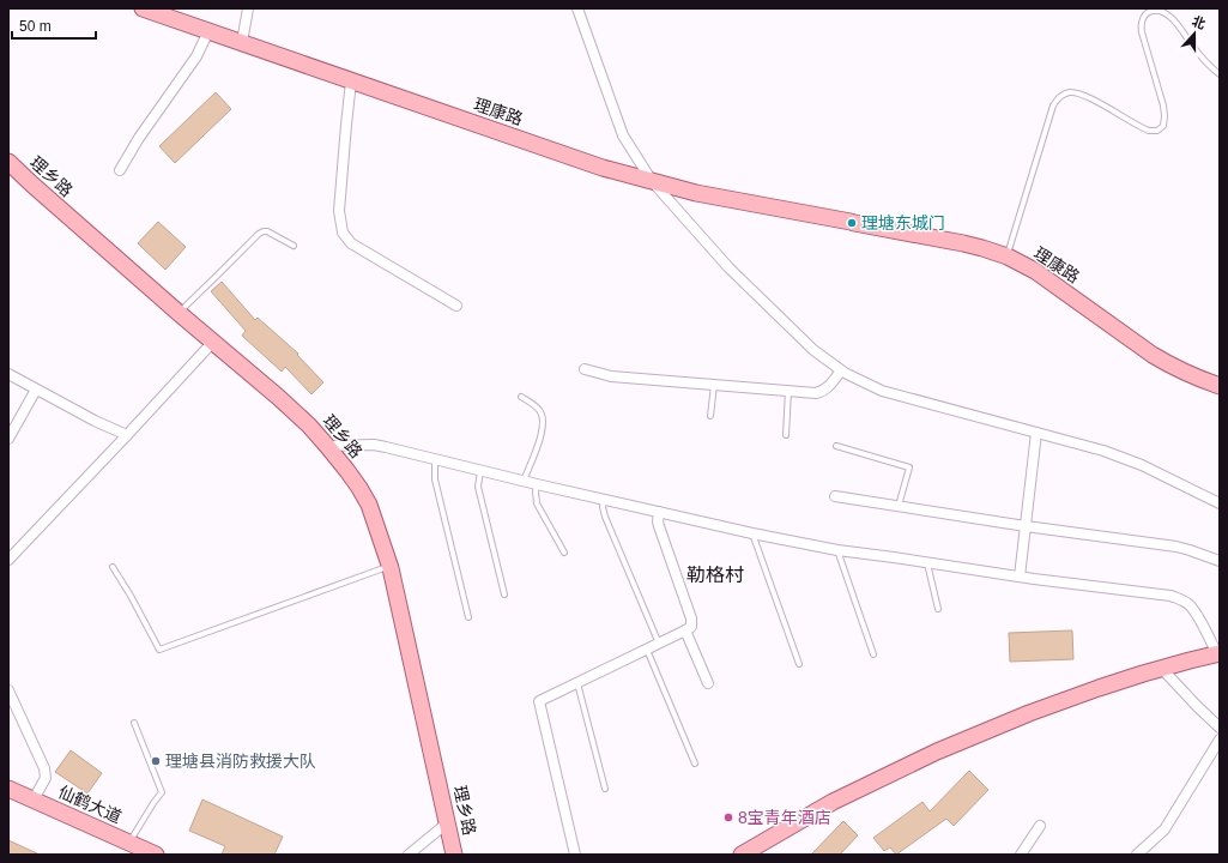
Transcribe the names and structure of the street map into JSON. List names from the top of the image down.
{
  "streets": {
    "main road": ["理康路", "理乡路", "仙鹤大道"]
  },
  "districts": ["勒格村"],
  "places": ["理塘东城门", "理塘县消防救援大队", "8宝青年酒店"],
  "scale_bar": "50 m",
  "north": "top"
}
